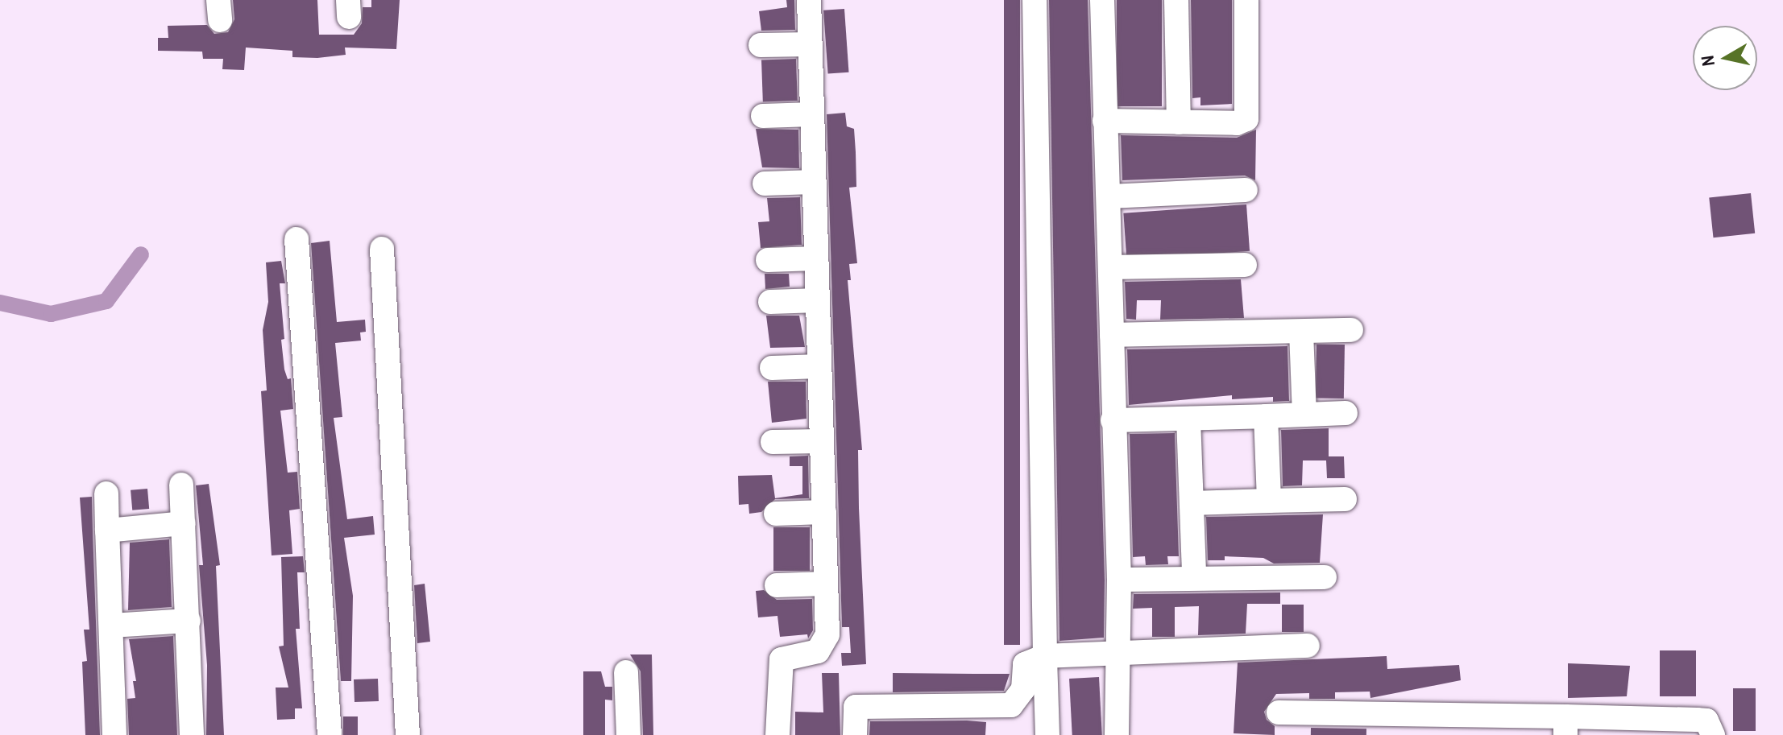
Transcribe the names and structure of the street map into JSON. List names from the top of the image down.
{
  "north": "left"
}
